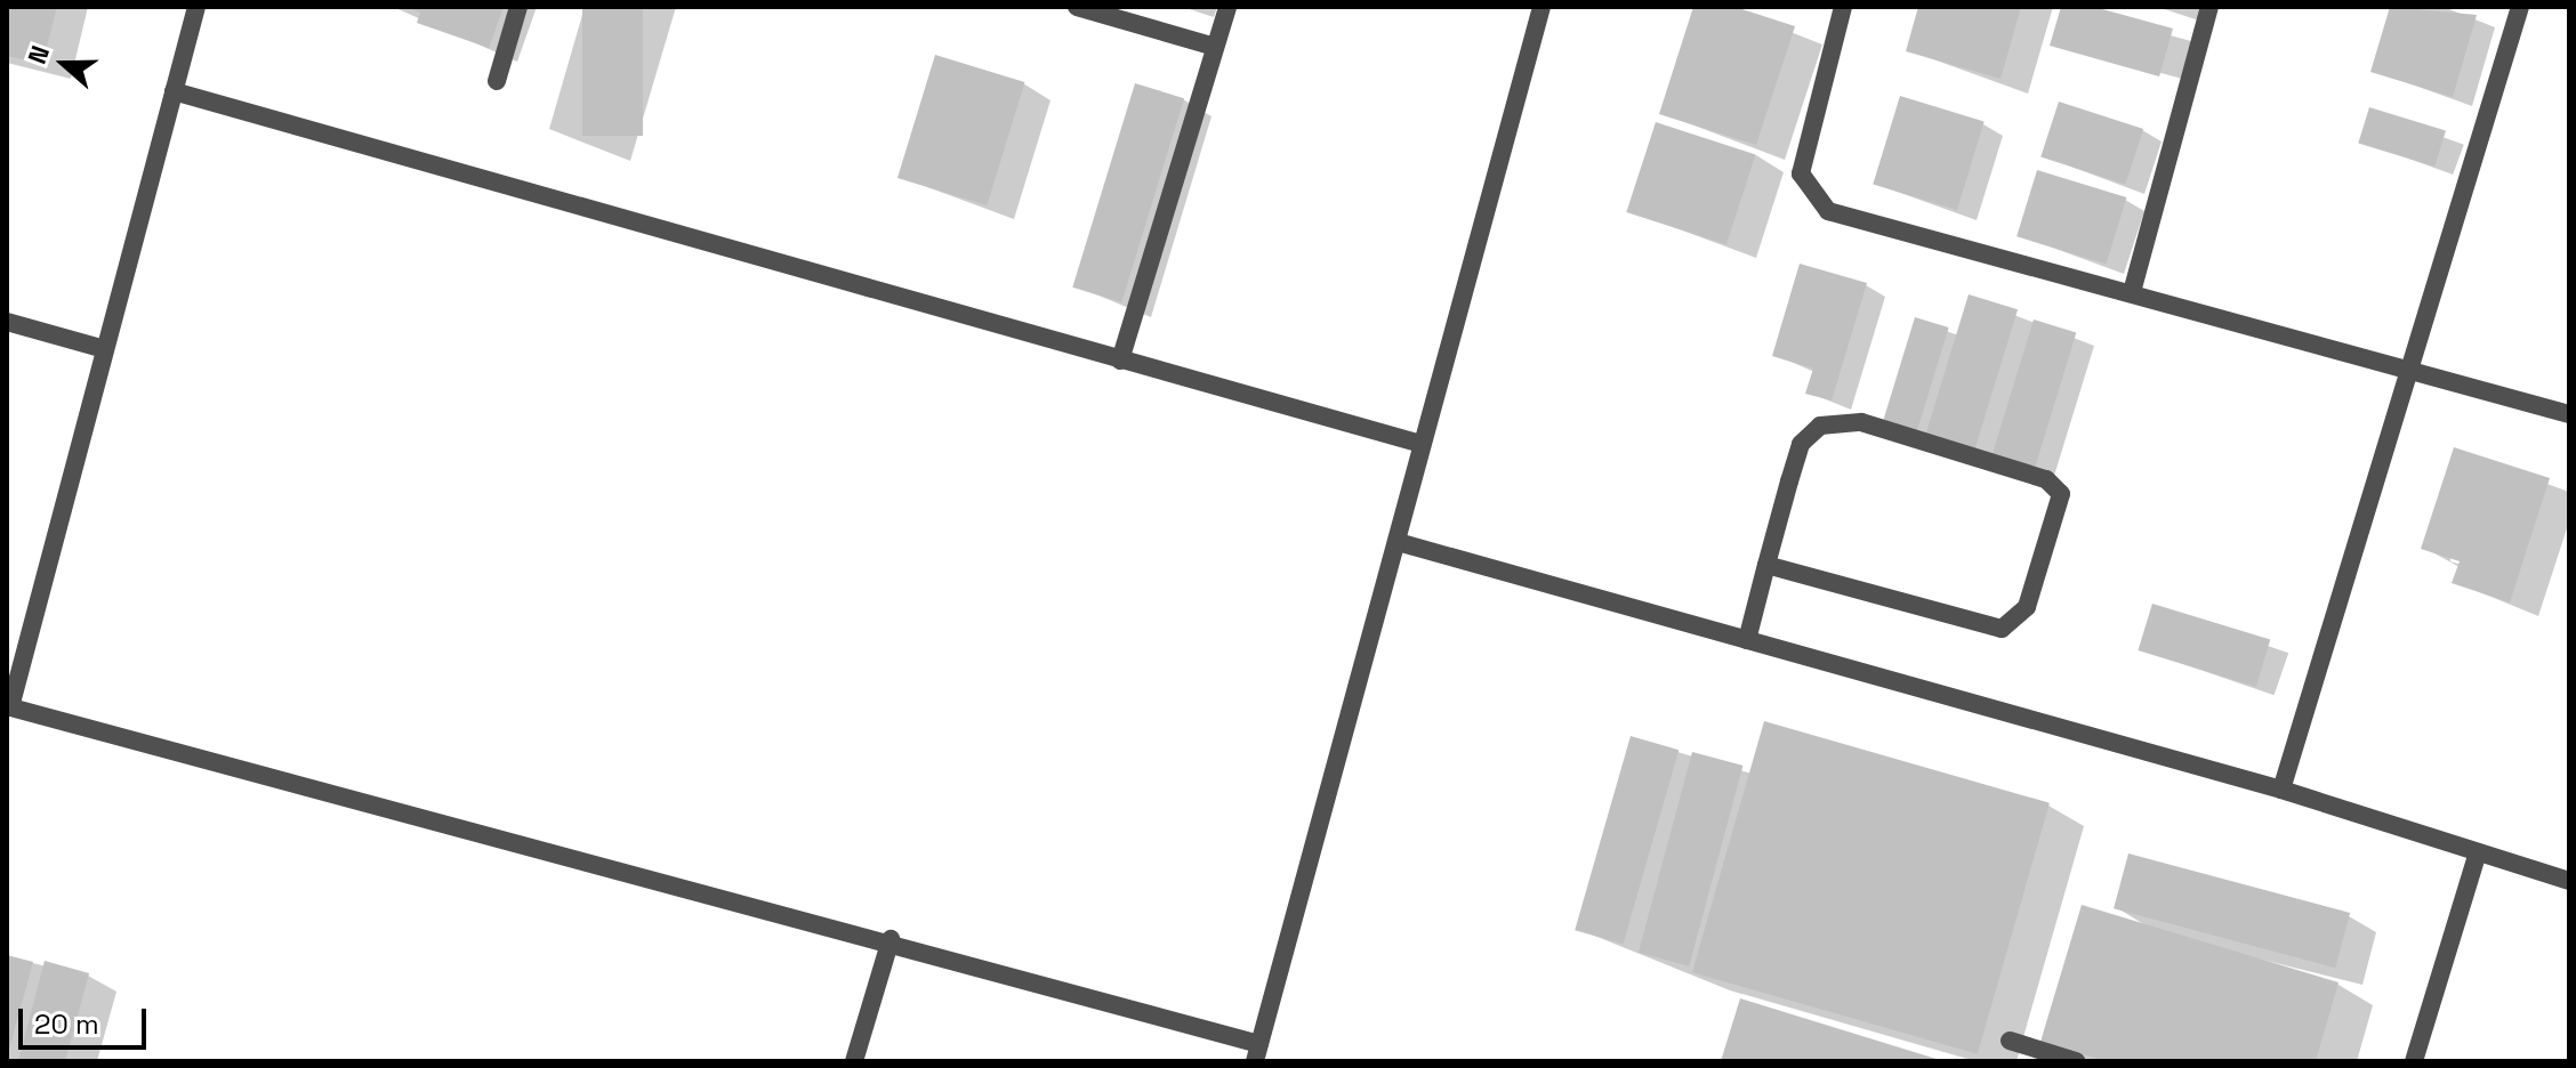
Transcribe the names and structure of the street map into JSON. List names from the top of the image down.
{
  "scale_bar": "20 m",
  "north": "left"
}
